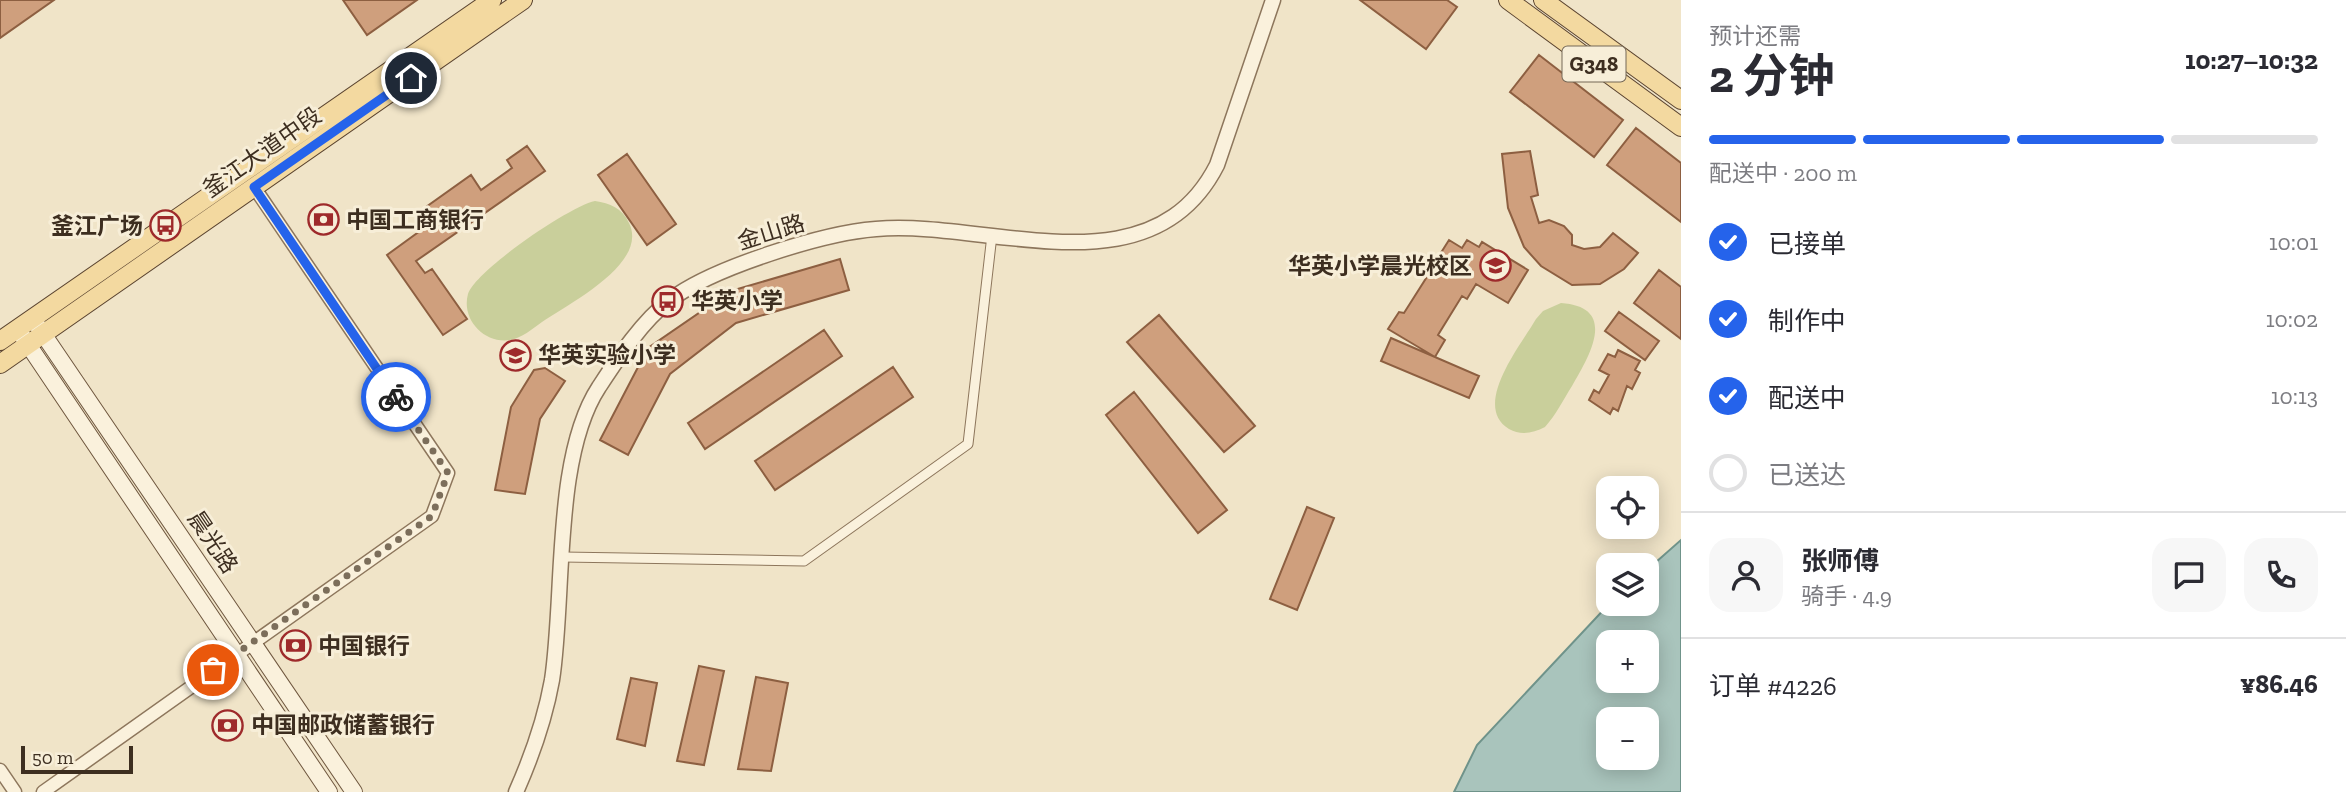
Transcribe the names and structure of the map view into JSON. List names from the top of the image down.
{
  "streets": {
    "main road": ["G348", "釜江大道中段", "晨光路"],
    "street": ["金山路"]
  },
  "crossings": [
    ["釜江大道中段", "晨光路"]
  ],
  "places": {
    "bank": ["中国工商银行", "中国银行", "中国邮政储蓄银行"],
    "bus stop": ["釜江广场", "华英小学"],
    "school or university": ["华英小学晨光校区", "华英实验小学"]
  },
  "scale_bar": "50 m",
  "page": {
    "heading": ["2 分钟", "预计还需", "10:27–10:32"],
    "panel": [
      "张师傅",
      "骑手 · 4.9",
      "订单 #4226",
      "¥86.46"
    ],
    "bar": "配送中 · 200 m",
    "list": [
      ["已接单", "10:01"],
      ["制作中", "10:02"],
      ["配送中", "10:13"],
      "已送达"
    ],
    "map_buttons": ["+", "−"],
    "scale": "50 m"
  }
}
